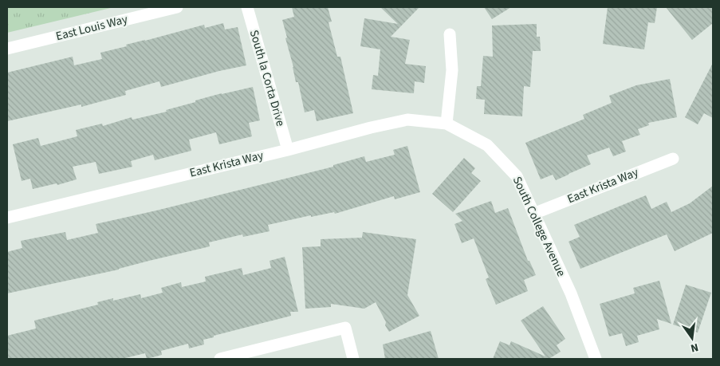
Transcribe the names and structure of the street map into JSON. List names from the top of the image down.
{
  "streets": {
    "street": [
      "East Louis Way",
      "South la Corta Drive",
      "East Krista Way",
      "South College Avenue"
    ]
  },
  "crossings": [
    ["South la Corta Drive", "East Krista Way"],
    ["East Krista Way", "South College Avenue"]
  ],
  "north": "bottom"
}
